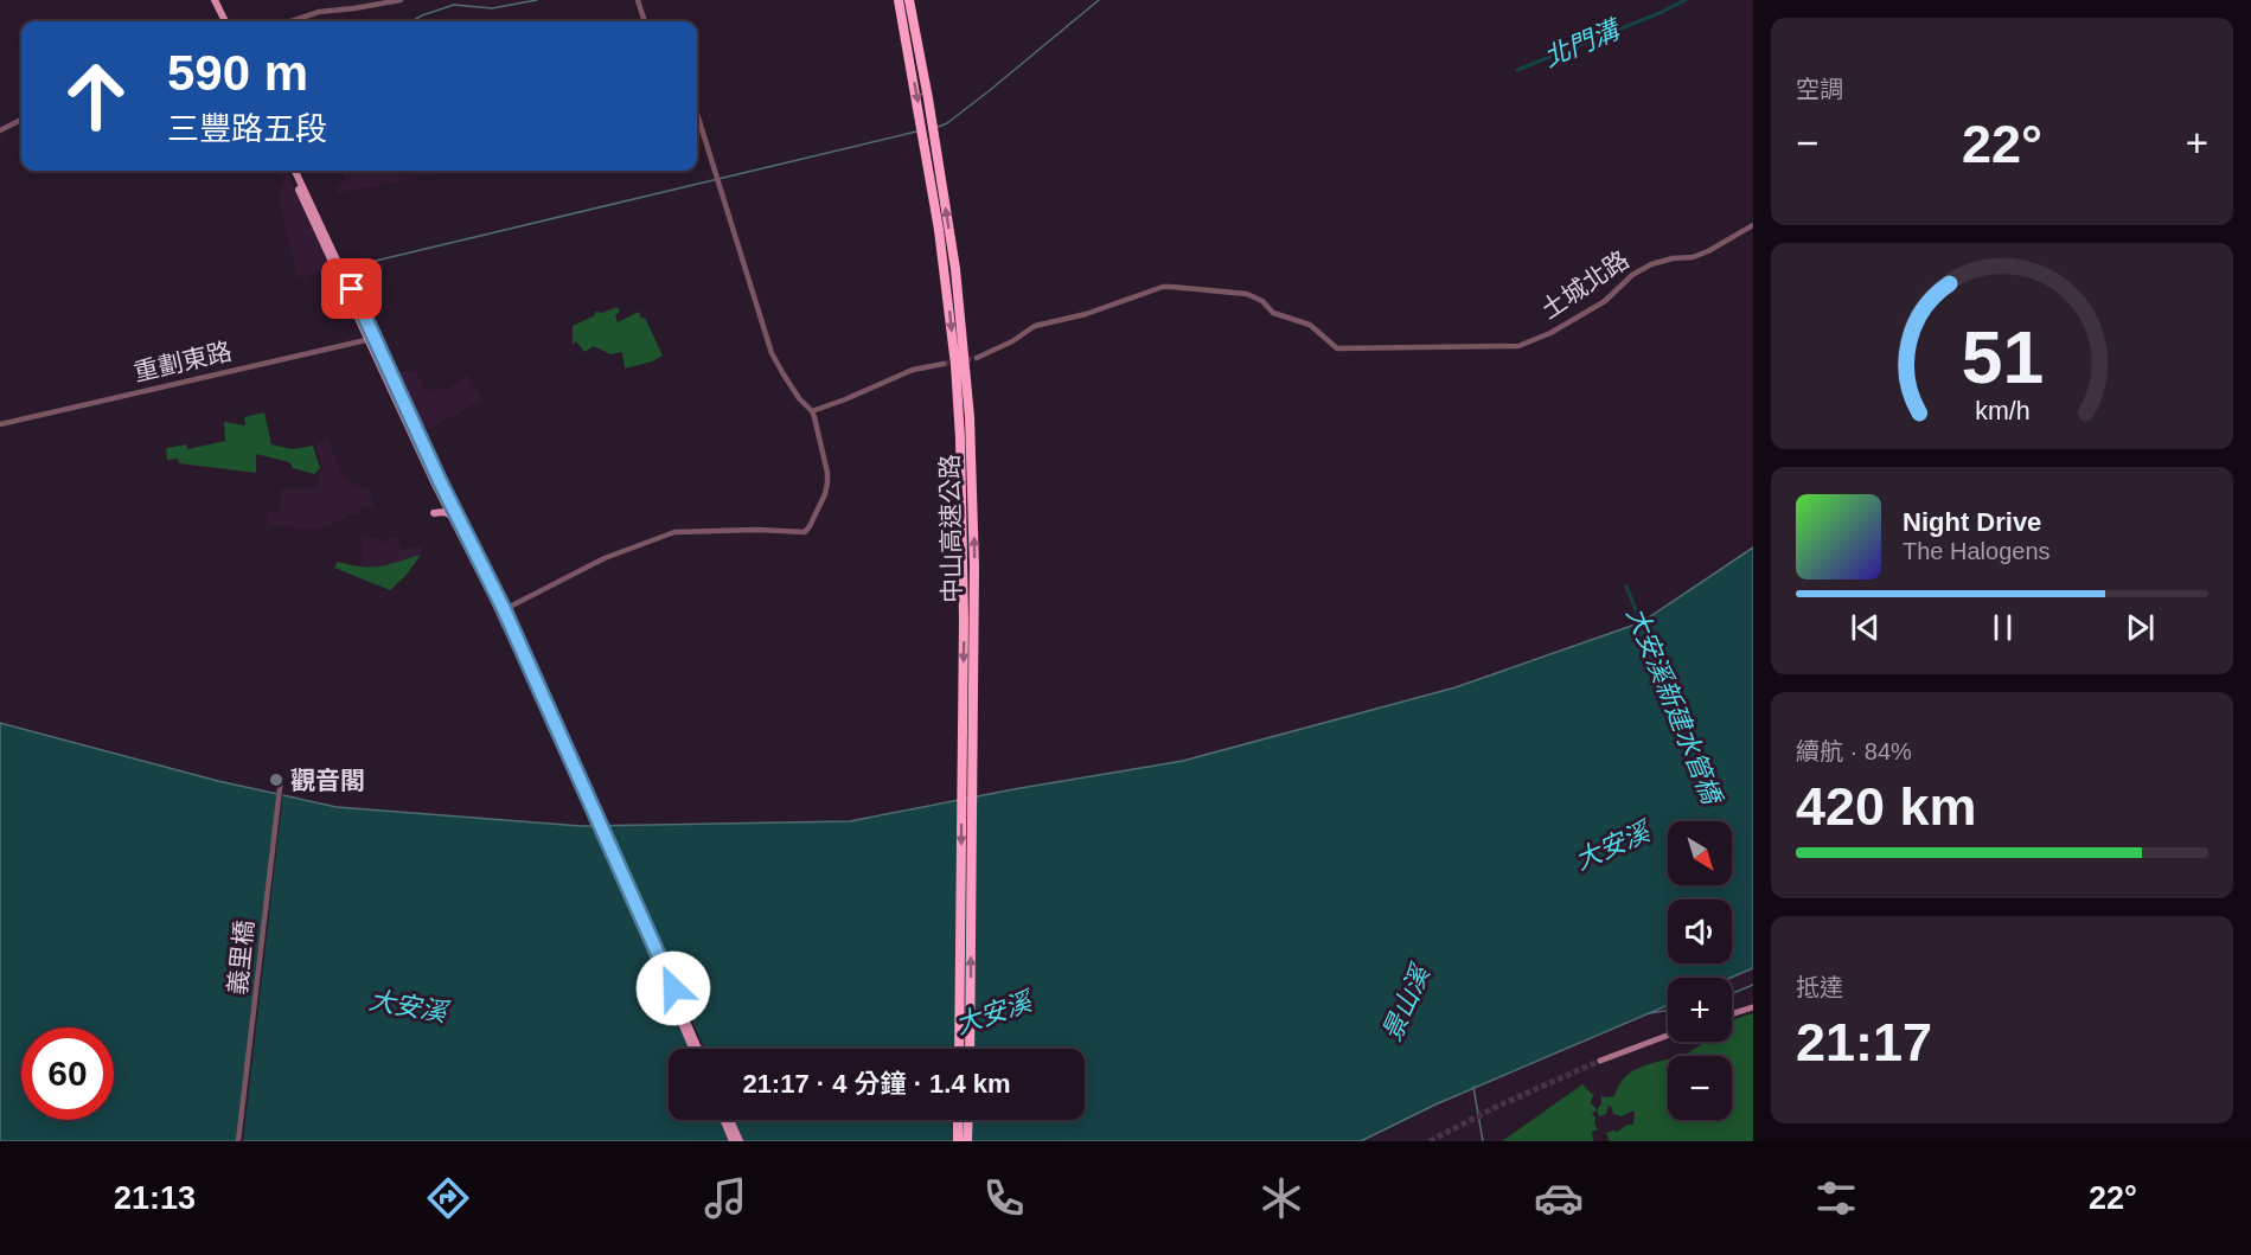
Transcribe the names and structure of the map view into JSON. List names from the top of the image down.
{
  "streets": {
    "highway": ["中山高速公路"],
    "street": ["土城北路", "重劃東路", "義里橋"]
  },
  "water": [
    "北門溝",
    "大安溪新建水管橋",
    "大安溪",
    "景山溪"
  ],
  "places": ["觀音閣"],
  "north": "bottom right",
  "page": {
    "tile": [
      "空調",
      ["續航 · 84%", "420 km"],
      ["抵達", "21:17"]
    ],
    "turn": ["590 m", "三豐路五段"],
    "heat": ["−", "22°", "+"],
    "song": ["Night Drive", "The Halogens"],
    "map_buttons": ["+", "−"],
    "limit": "60",
    "trip": "21:17 · 4 分鐘 · 1.4 km",
    "tabs": ["21:13", "22°"],
    "gauge": ["51", "km/h"]
  }
}
